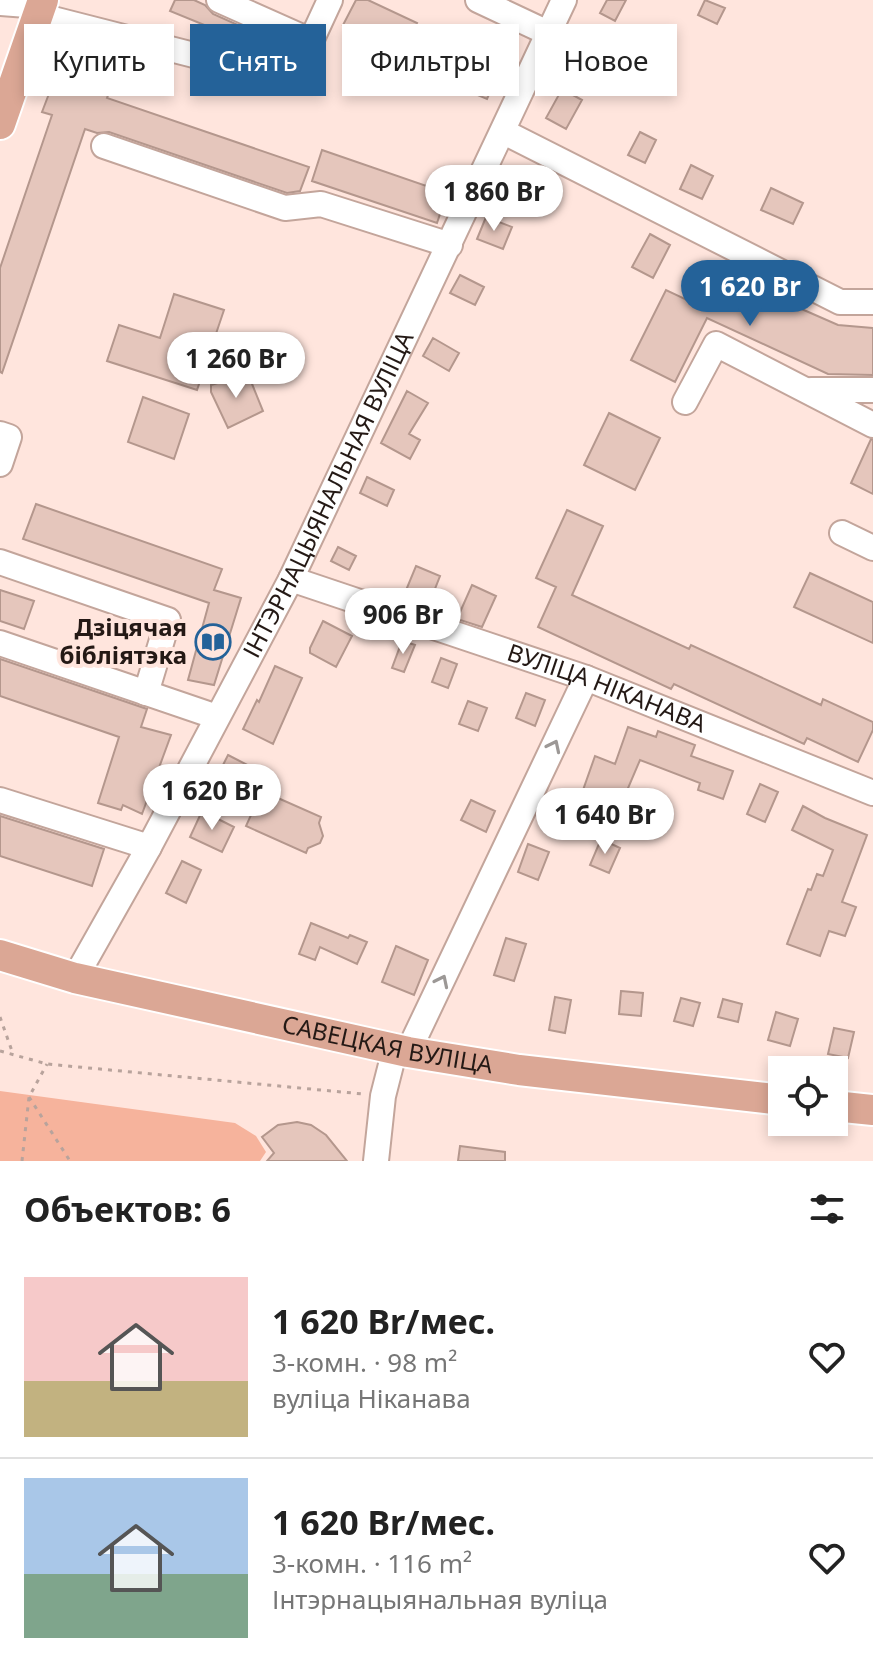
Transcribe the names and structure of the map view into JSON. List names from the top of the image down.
{
  "streets": {
    "main road": ["САВЕЦКАЯ ВУЛІЦА"],
    "street": ["ІНТЭРНАЦЫЯНАЛЬНАЯ ВУЛІЦА", "ВУЛІЦА НІКАНАВА"]
  },
  "crossings": [
    ["ІНТЭРНАЦЫЯНАЛЬНАЯ ВУЛІЦА", "ВУЛІЦА НІКАНАВА"],
    ["ІНТЭРНАЦЫЯНАЛЬНАЯ ВУЛІЦА", "САВЕЦКАЯ ВУЛІЦА"]
  ],
  "places": {
    "library": ["Дзіцячая бібліятэка"]
  },
  "page": {
    "chip": [
      "Купить",
      "Снять",
      "Фильтры",
      "Новое"
    ],
    "price": [
      "1 860 Br",
      "1 620 Br",
      "1 260 Br",
      "906 Br",
      "1 620 Br",
      "1 640 Br"
    ],
    "heading": "Объектов: 6",
    "list": [
      {
        "name": "1 620 Br/мес.",
        "note": "3-комн. · 98 m² · вуліца Ніканава"
      },
      {
        "name": "1 620 Br/мес.",
        "note": "3-комн. · 116 m² · Інтэрнацыянальная вуліца"
      }
    ]
  }
}
